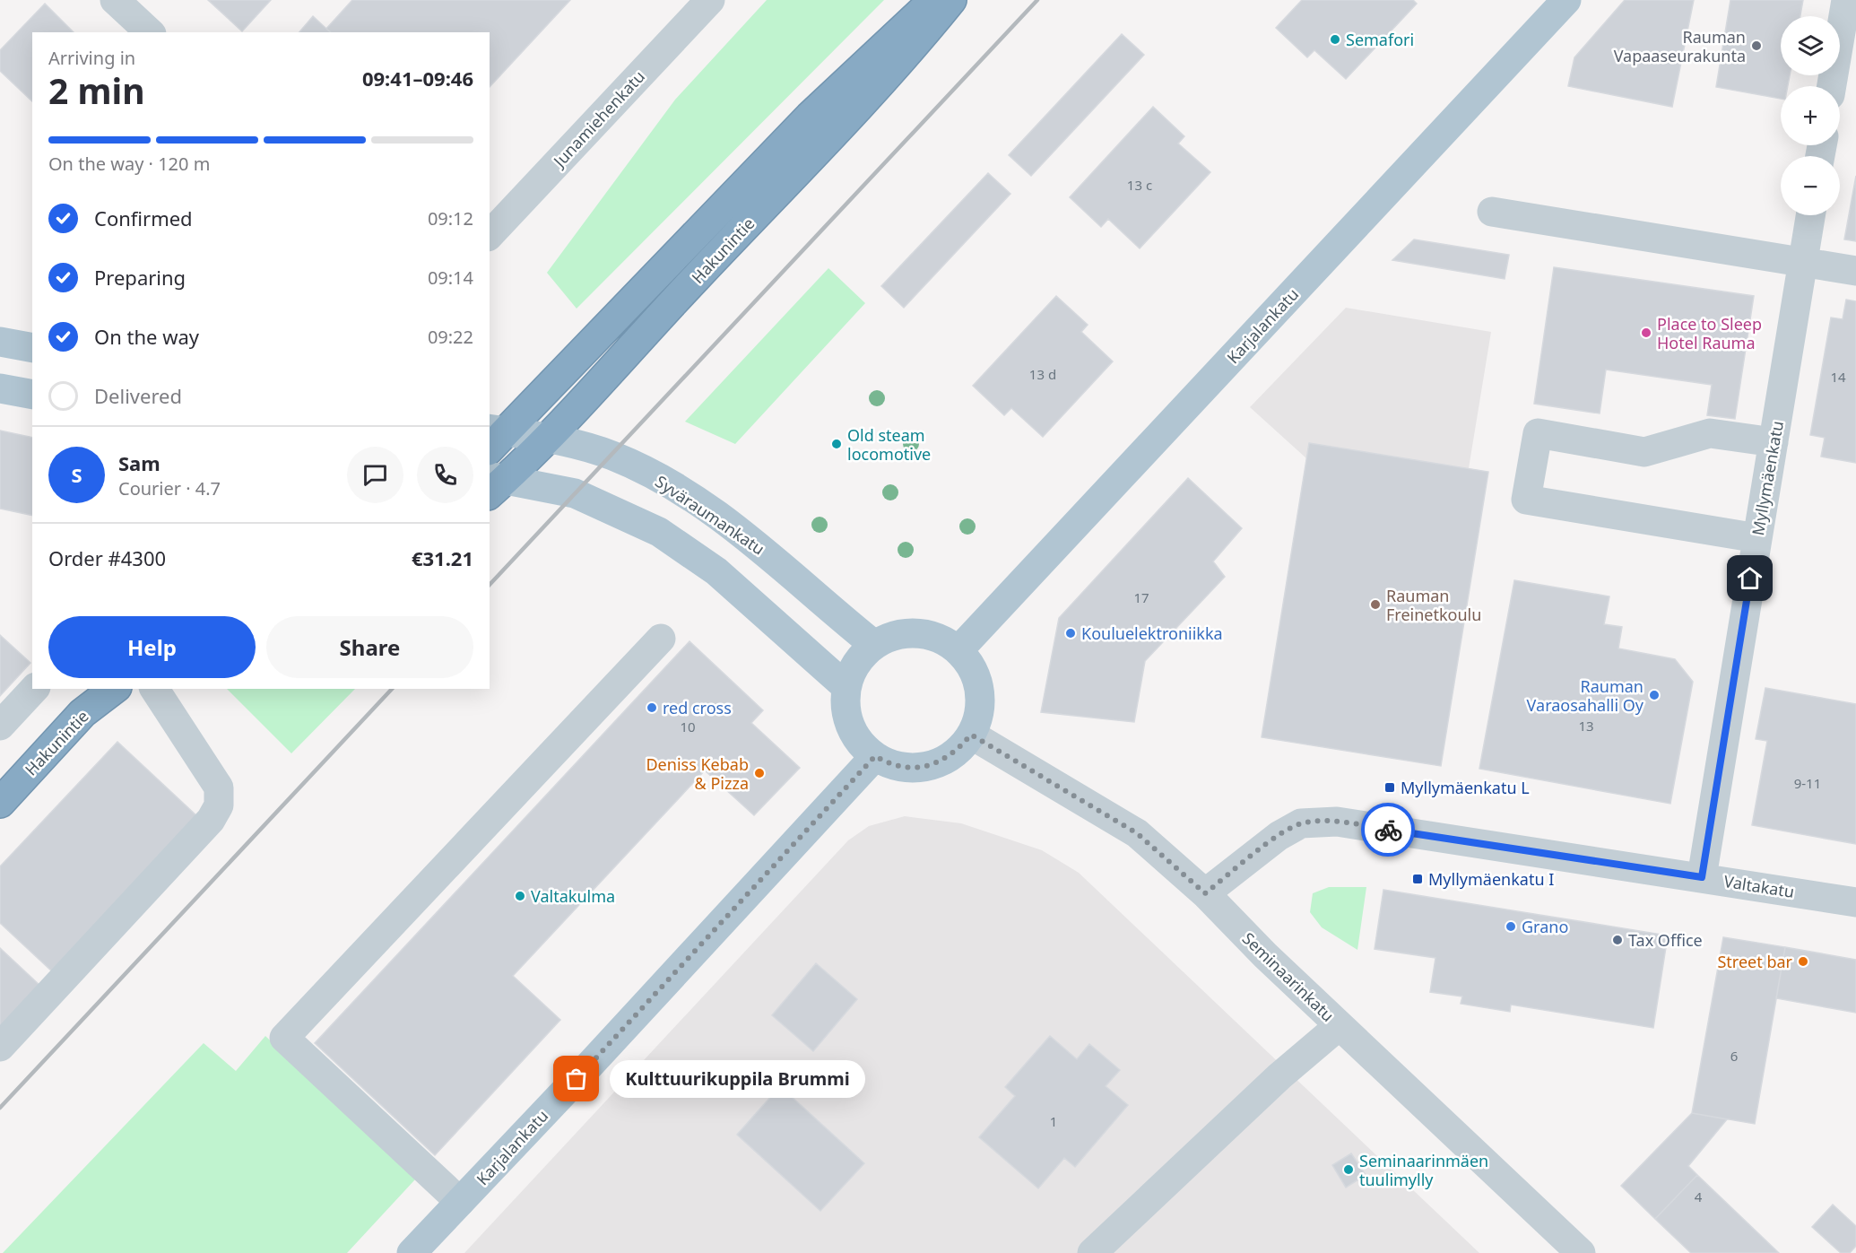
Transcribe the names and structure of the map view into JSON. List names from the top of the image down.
{
  "streets": {
    "highway": ["Hakunintie"],
    "main road": ["Karjalankatu", "Syväraumankatu"],
    "street": [
      "Junamiehenkatu",
      "Myllymäenkatu",
      "Valtakatu",
      "Seminaarinkatu"
    ]
  },
  "crossings": [
    ["Hakunintie", "Syväraumankatu"],
    ["Karjalankatu", "Syväraumankatu"],
    ["Karjalankatu", "Seminaarinkatu"],
    ["Myllymäenkatu", "Valtakatu"],
    ["Syväraumankatu", "Seminaarinkatu"],
    ["Valtakatu", "Seminaarinkatu"]
  ],
  "places": {
    "other": [
      "Semafori",
      "Rauman Vapaaseurakunta",
      "Place to Sleep Hotel Rauma",
      "Old steam locomotive",
      "Rauman Freinetkoulu",
      "Kouluelektroniikka",
      "Rauman Varaosahalli Oy",
      "red cross",
      "Deniss Kebab & Pizza",
      "Valtakulma",
      "Grano",
      "Tax Office",
      "Street bar",
      "Kulttuurikuppila Brummi",
      "Seminaarinmäen tuulimylly"
    ],
    "transit": ["Myllymäenkatu L", "Myllymäenkatu I"]
  },
  "house_numbers": [
    "13 c",
    "13 d",
    "14",
    "17",
    "13",
    "10",
    "9-11",
    "6",
    "1",
    "4"
  ],
  "page": {
    "map_buttons": ["+", "−"],
    "heading": ["2 min", "Arriving in", "09:41–09:46"],
    "panel": [
      "Sam",
      "Courier · 4.7",
      "Order #4300",
      "€31.21"
    ],
    "bar": "On the way · 120 m",
    "list": [
      ["Confirmed", "09:12"],
      ["Preparing", "09:14"],
      ["On the way", "09:22"],
      "Delivered"
    ],
    "round": "S",
    "buttons": ["Help", "Share"],
    "bubble": "Kulttuurikuppila Brummi"
  }
}
